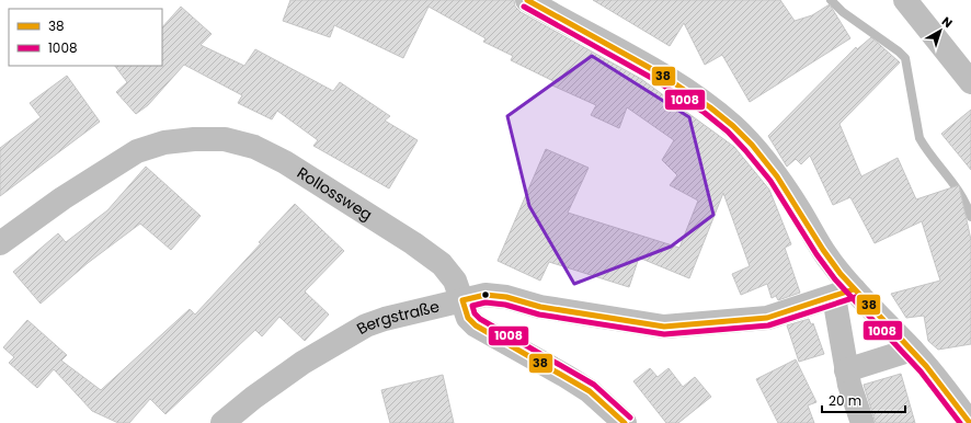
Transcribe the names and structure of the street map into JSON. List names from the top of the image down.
{
  "streets": {
    "street": ["Rollossweg", "Bergstraße"]
  },
  "crossings": [
    ["Rollossweg", "Bergstraße"]
  ],
  "lines": ["transit line 38", "transit line 1008"],
  "legend": ["38", "1008"],
  "scale_bar": "20 m",
  "north": "top right"
}
